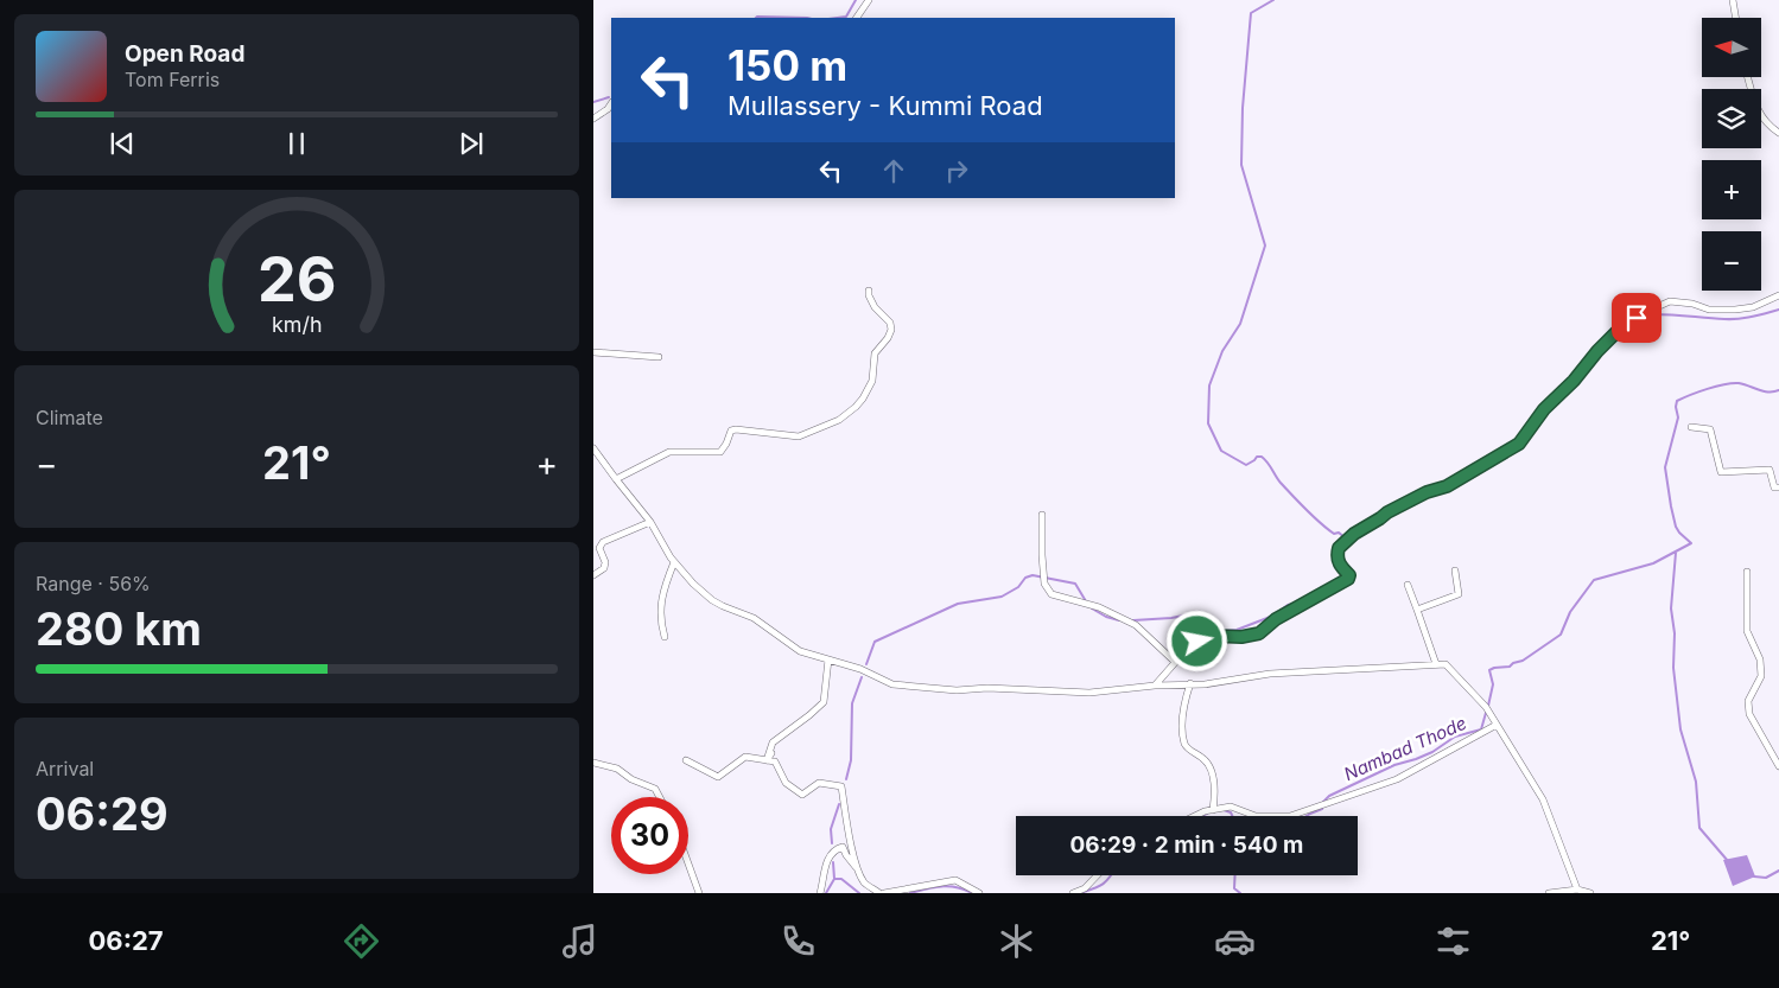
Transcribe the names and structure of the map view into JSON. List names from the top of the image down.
{
  "water": ["Nambad Thode"],
  "north": "left",
  "page": {
    "map_buttons": ["+", "−"],
    "turn": ["150 m", "Mullassery - Kummi Road"],
    "song": ["Open Road", "Tom Ferris"],
    "tile": [
      "Climate",
      ["Range · 56%", "280 km"],
      ["Arrival", "06:29"]
    ],
    "heat": ["−", "21°", "+"],
    "limit": "30",
    "trip": "06:29 · 2 min · 540 m",
    "tabs": ["06:27", "21°"],
    "gauge": ["26", "km/h"]
  }
}
